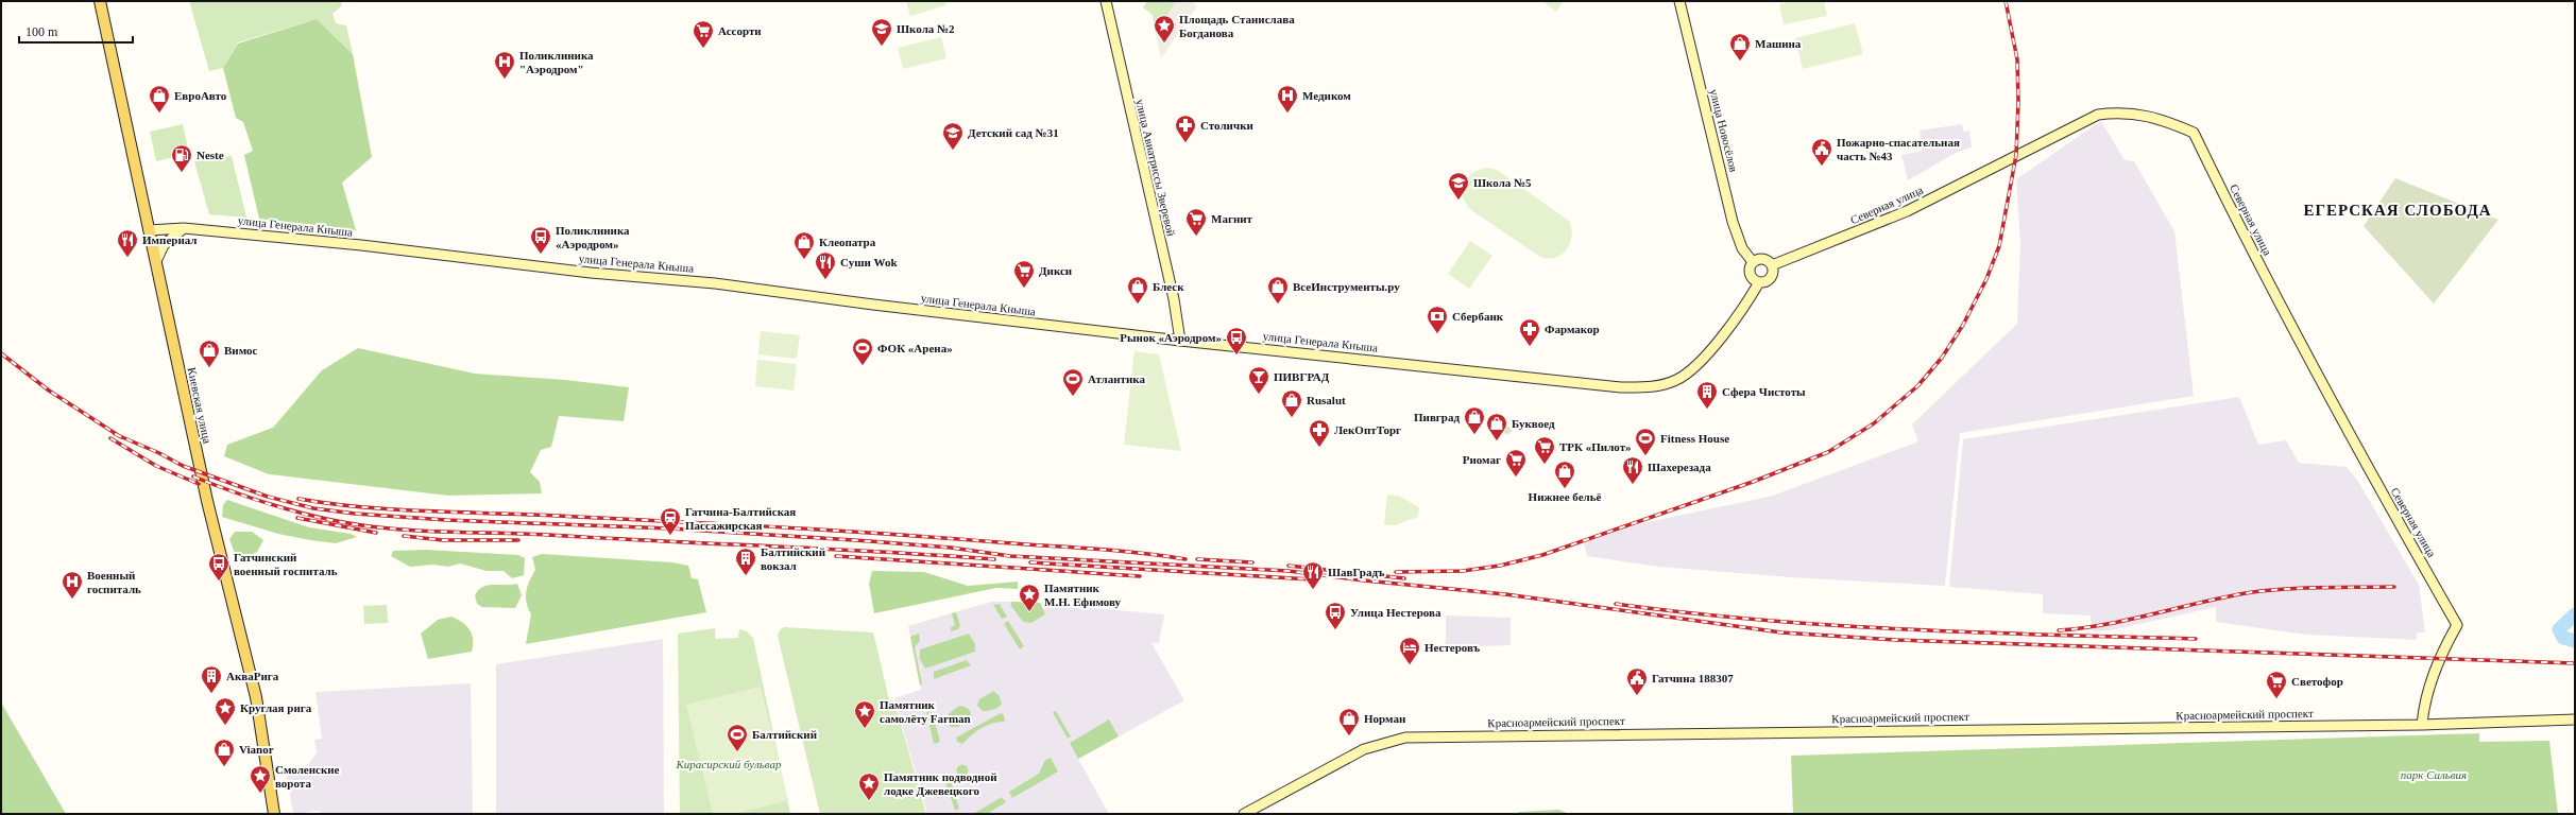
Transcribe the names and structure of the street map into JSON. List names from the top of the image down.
{
  "streets": {
    "main road": ["Киевская улица"],
    "street": [
      "улица Новосёлов",
      "улица Авиатриссы Зверевой",
      "Северная улица",
      "улица Генерала Кныша",
      "Красноармейский проспект"
    ]
  },
  "crossings": [
    ["улица Новосёлов", "Северная улица"],
    ["улица Новосёлов", "улица Генерала Кныша"],
    ["улица Авиатриссы Зверевой", "улица Генерала Кныша"],
    ["Северная улица", "улица Генерала Кныша"],
    ["Северная улица", "Красноармейский проспект"],
    ["улица Генерала Кныша", "Киевская улица"]
  ],
  "districts": ["ЕГЕРСКАЯ СЛОБОДА"],
  "parks": ["Кирасирский бульвар", "парк Сильвия"],
  "places": {
    "place": [
      "Площадь Станислава Богданова",
      "Памятник М.Н. Ефимову",
      "Круглая рига",
      "Памятник самолёту Farman",
      "Смоленские ворота",
      "Памятник подводной лодке Джевецкого"
    ],
    "school or university": ["Школа №2", "Детский сад №31", "Школа №5"],
    "supermarket": [
      "Ассорти",
      "Магнит",
      "Дикси",
      "ТРК «Пилот»",
      "Риомаг",
      "Светофор"
    ],
    "shop": [
      "Машина",
      "ЕвроАвто",
      "Клеопатра",
      "Блеск",
      "ВсеИнструменты.ру",
      "Вимос",
      "Rusalut",
      "Пивград",
      "Буквоед",
      "Нижнее бельё",
      "Норман",
      "Vianor"
    ],
    "hospital": ["Поликлиника \"Аэродром\"", "Медиком", "Военный госпиталь"],
    "pharmacy": ["Столички", "Фармакор", "ЛекОптТорг"],
    "public building": ["Пожарно-спасательная часть №43", "Гатчина 188307"],
    "fuel station": ["Neste"],
    "bus stop": [
      "Поликлиника «Аэродром»",
      "Рынок «Аэродром»",
      "Гатчинский военный госпиталь",
      "Улица Нестерова"
    ],
    "restaurant": [
      "Империал",
      "Суши Wok",
      "Шахерезада",
      "ШавГрадъ"
    ],
    "bank": ["Сбербанк"],
    "sports": [
      "ФОК «Арена»",
      "Атлантика",
      "Fitness House",
      "Балтийский"
    ],
    "bar": ["ПИВГРАД"],
    "building": ["Сфера Чистоты", "Балтийский вокзал", "АкваРига"],
    "station": ["Гатчина-Балтийская Пассажирская"],
    "hotel": ["Нестеровъ"]
  },
  "scale_bar": "100 m"
}
